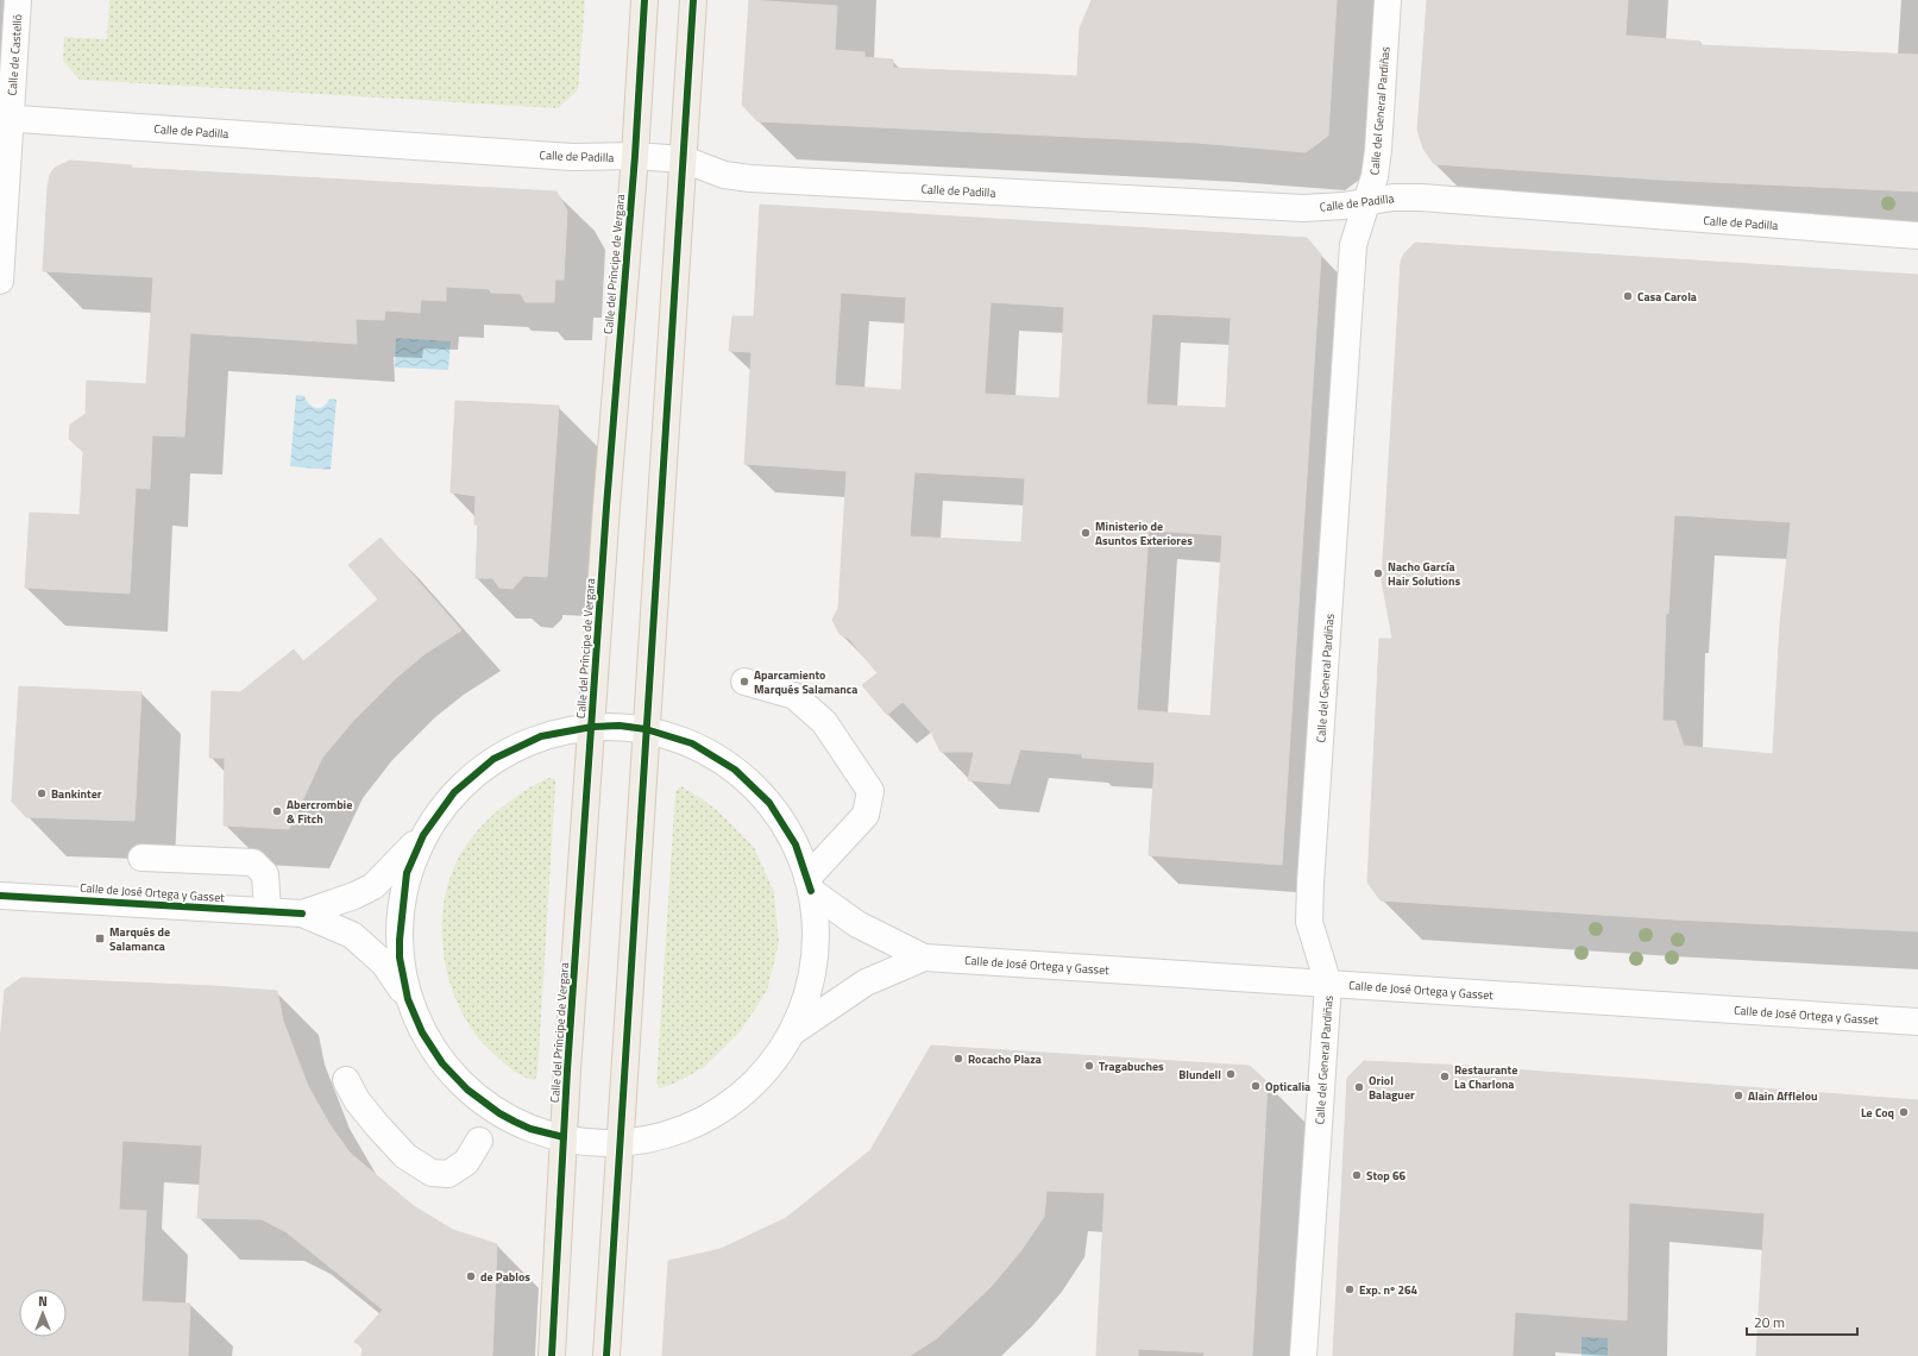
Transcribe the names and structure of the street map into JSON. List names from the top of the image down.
{
  "streets": {
    "main road": ["Calle del Príncipe de Vergara"],
    "street": [
      "Calle de Castelló",
      "Calle del General Pardiñas",
      "Calle de Padilla",
      "Calle de José Ortega y Gasset"
    ]
  },
  "crossings": [
    ["Calle de Castelló", "Calle de Padilla"],
    ["Calle del General Pardiñas", "Calle de Padilla"],
    ["Calle del General Pardiñas", "Calle de José Ortega y Gasset"],
    ["Calle de Padilla", "Calle del Príncipe de Vergara"]
  ],
  "places": {
    "other": [
      "Casa Carola",
      "Ministerio de Asuntos Exteriores",
      "Nacho García Hair Solutions",
      "Aparcamiento Marqués Salamanca",
      "Bankinter",
      "Abercrombie & Fitch",
      "Rocacho Plaza",
      "Tragabuches",
      "Blundell",
      "Restaurante La Charlona",
      "Opticalia",
      "Oriol Balaguer",
      "Alain Afflelou",
      "Le Coq",
      "Stop 66",
      "de Pablos",
      "Exp. nº 264"
    ],
    "transit": ["Marqués de Salamanca"]
  },
  "scale_bar": "20 m",
  "north": "top"
}
